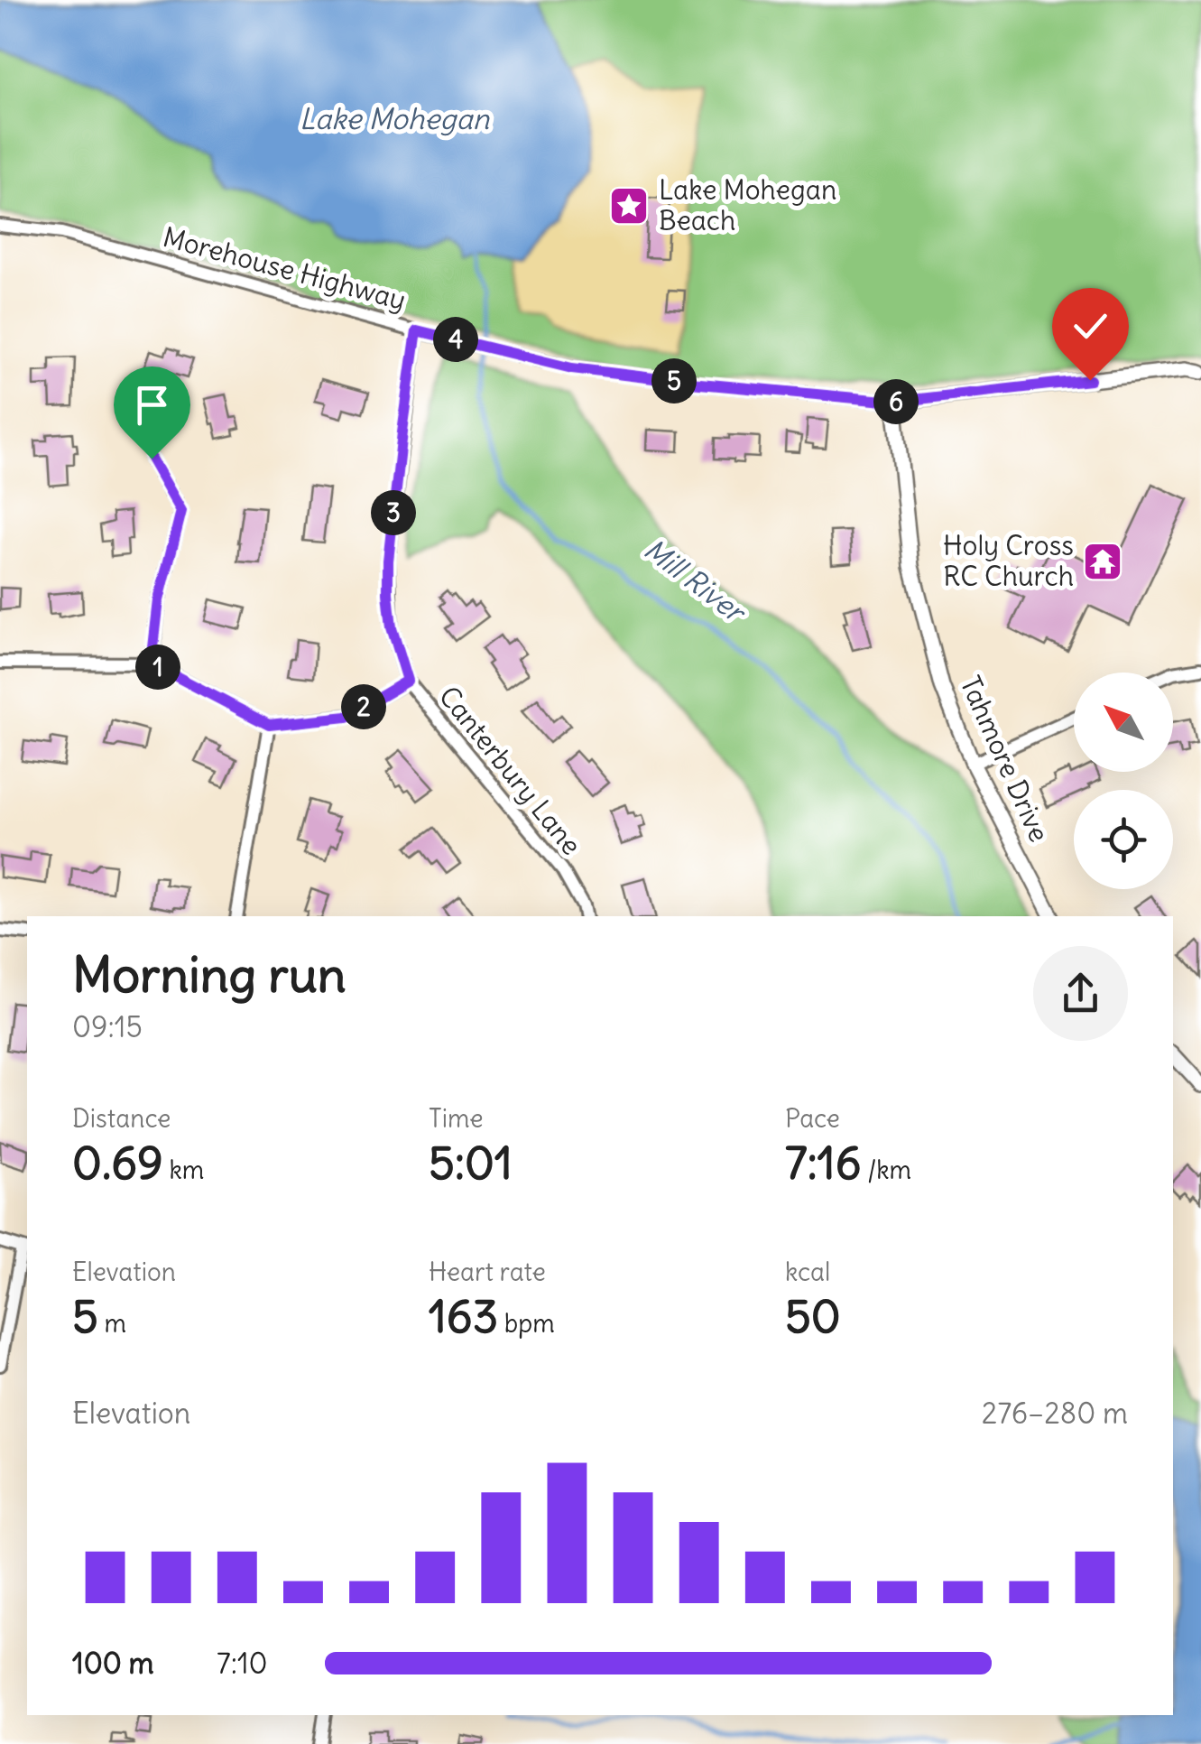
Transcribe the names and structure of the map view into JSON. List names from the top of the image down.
{
  "streets": {
    "street": ["Morehouse Highway", "Tahmore Drive", "Canterbury Lane"]
  },
  "crossings": [
    ["Morehouse Highway", "Tahmore Drive"],
    ["Morehouse Highway", "Canterbury Lane"]
  ],
  "water": ["Lake Mohegan", "Mill River"],
  "places": {
    "place": ["Lake Mohegan Beach"],
    "temple": ["Holy Cross RC Church"]
  },
  "north": "top left",
  "page": {
    "pins": [
      "4",
      "5",
      "6",
      "3",
      "1",
      "2"
    ],
    "heading": ["Morning run", "09:15"],
    "stats": [
      ["Distance", "0.69 km"],
      ["Time", "5:01"],
      ["Pace", "7:16 /km"],
      ["Elevation", "5 m"],
      ["Heart rate", "163 bpm"],
      ["kcal", "50"]
    ],
    "chart": ["Elevation", "276–280 m"],
    "list": [
      {
        "name": "100 m",
        "note": "7:10"
      }
    ]
  }
}
